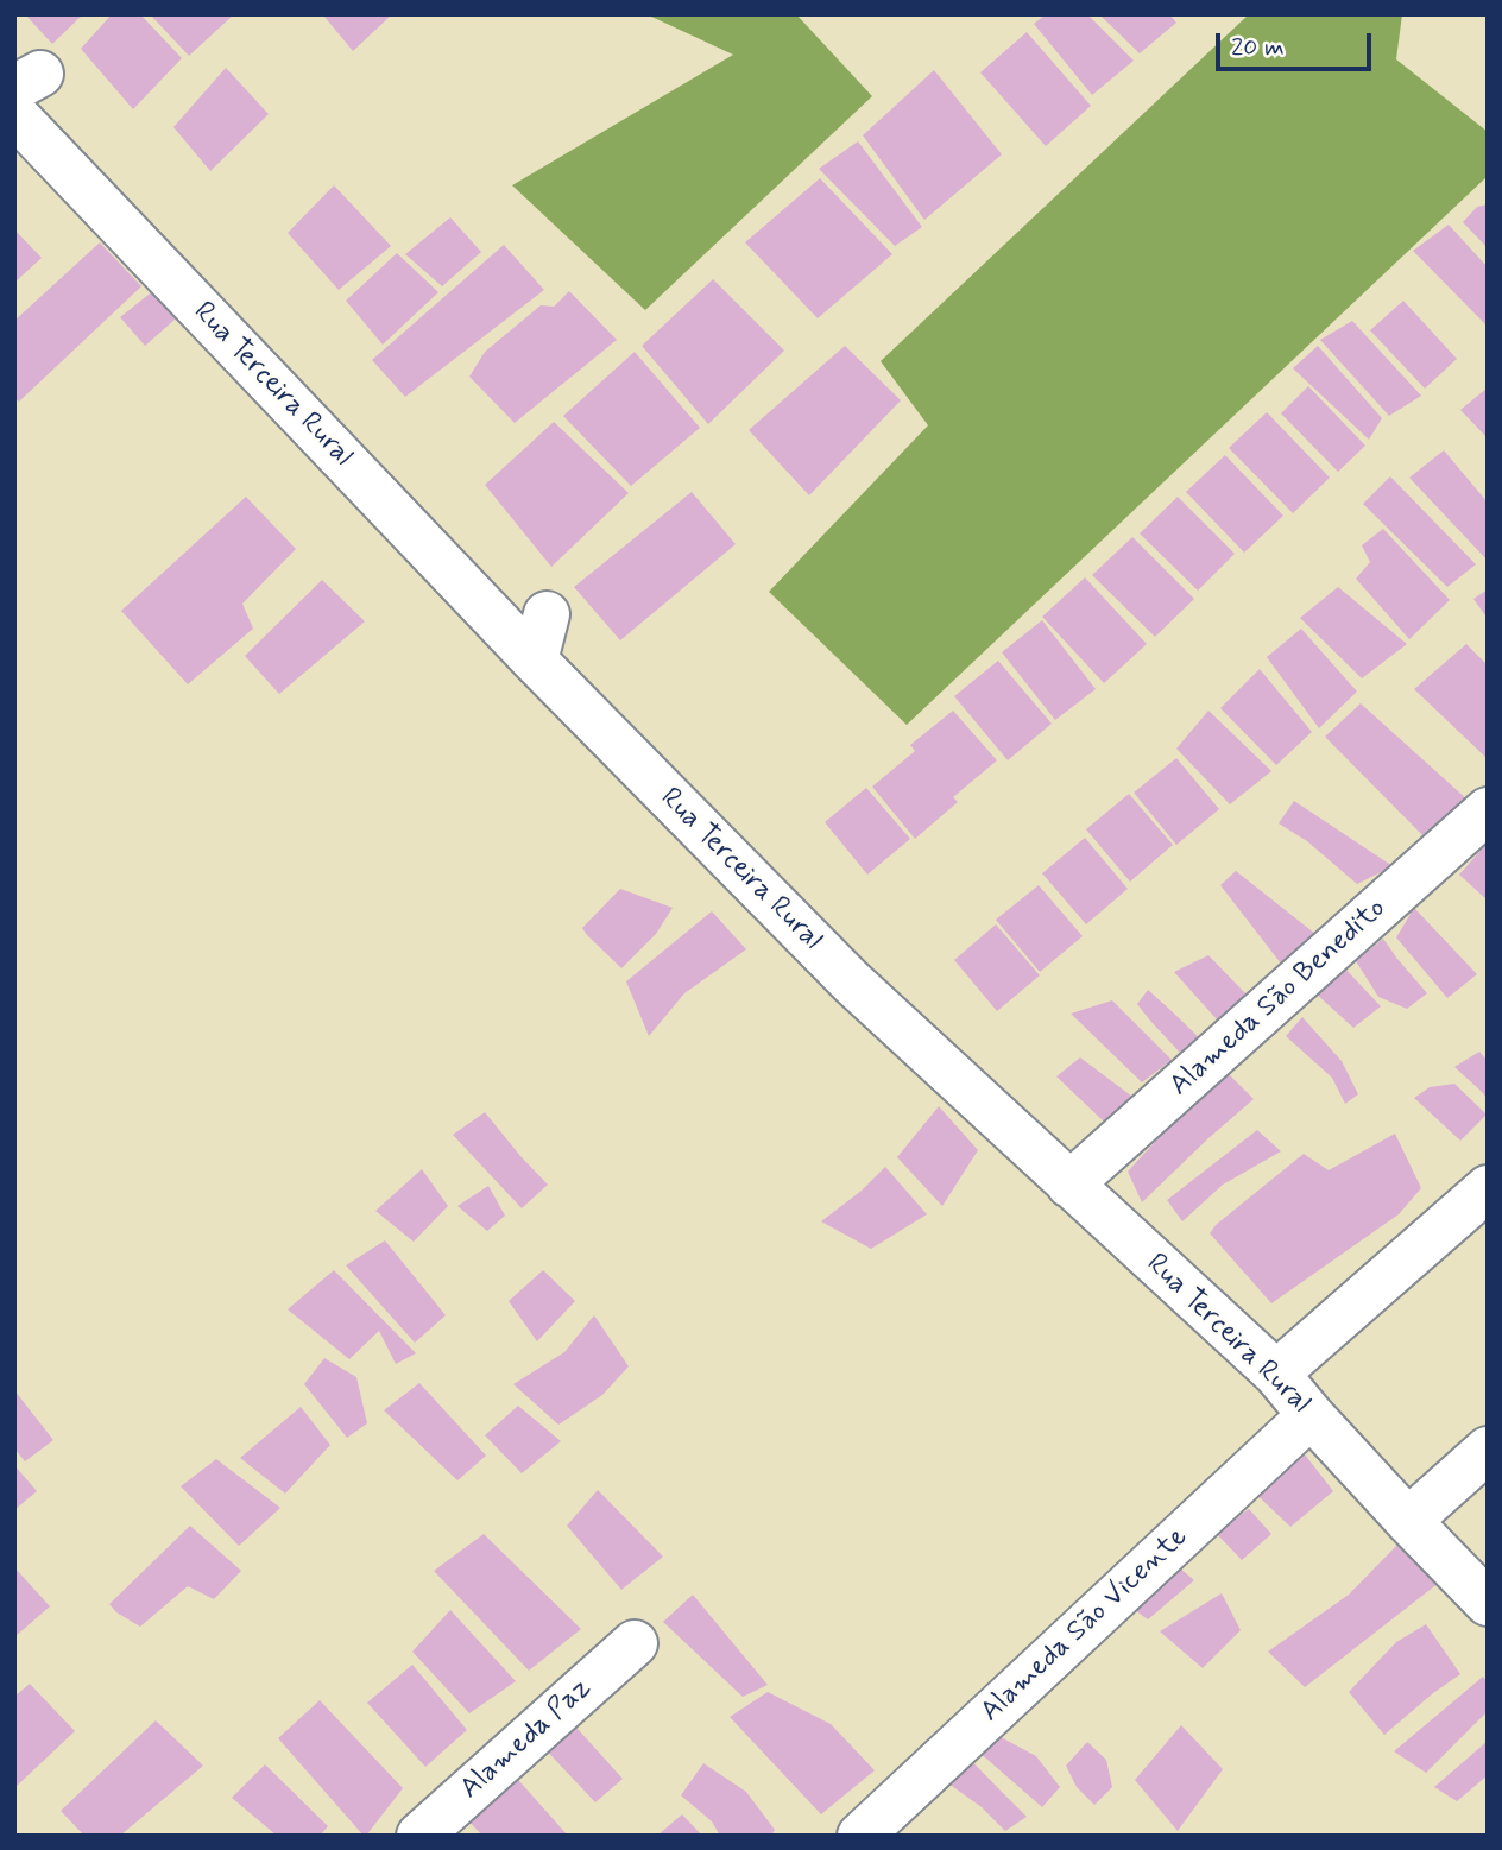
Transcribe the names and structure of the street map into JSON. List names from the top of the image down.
{
  "streets": {
    "street": [
      "Rua Terceira Rural",
      "Alameda São Benedito",
      "Alameda São Vicente",
      "Alameda Paz"
    ]
  },
  "crossings": [
    ["Rua Terceira Rural", "Alameda São Benedito"],
    ["Rua Terceira Rural", "Alameda São Vicente"]
  ],
  "scale_bar": "20 m"
}
